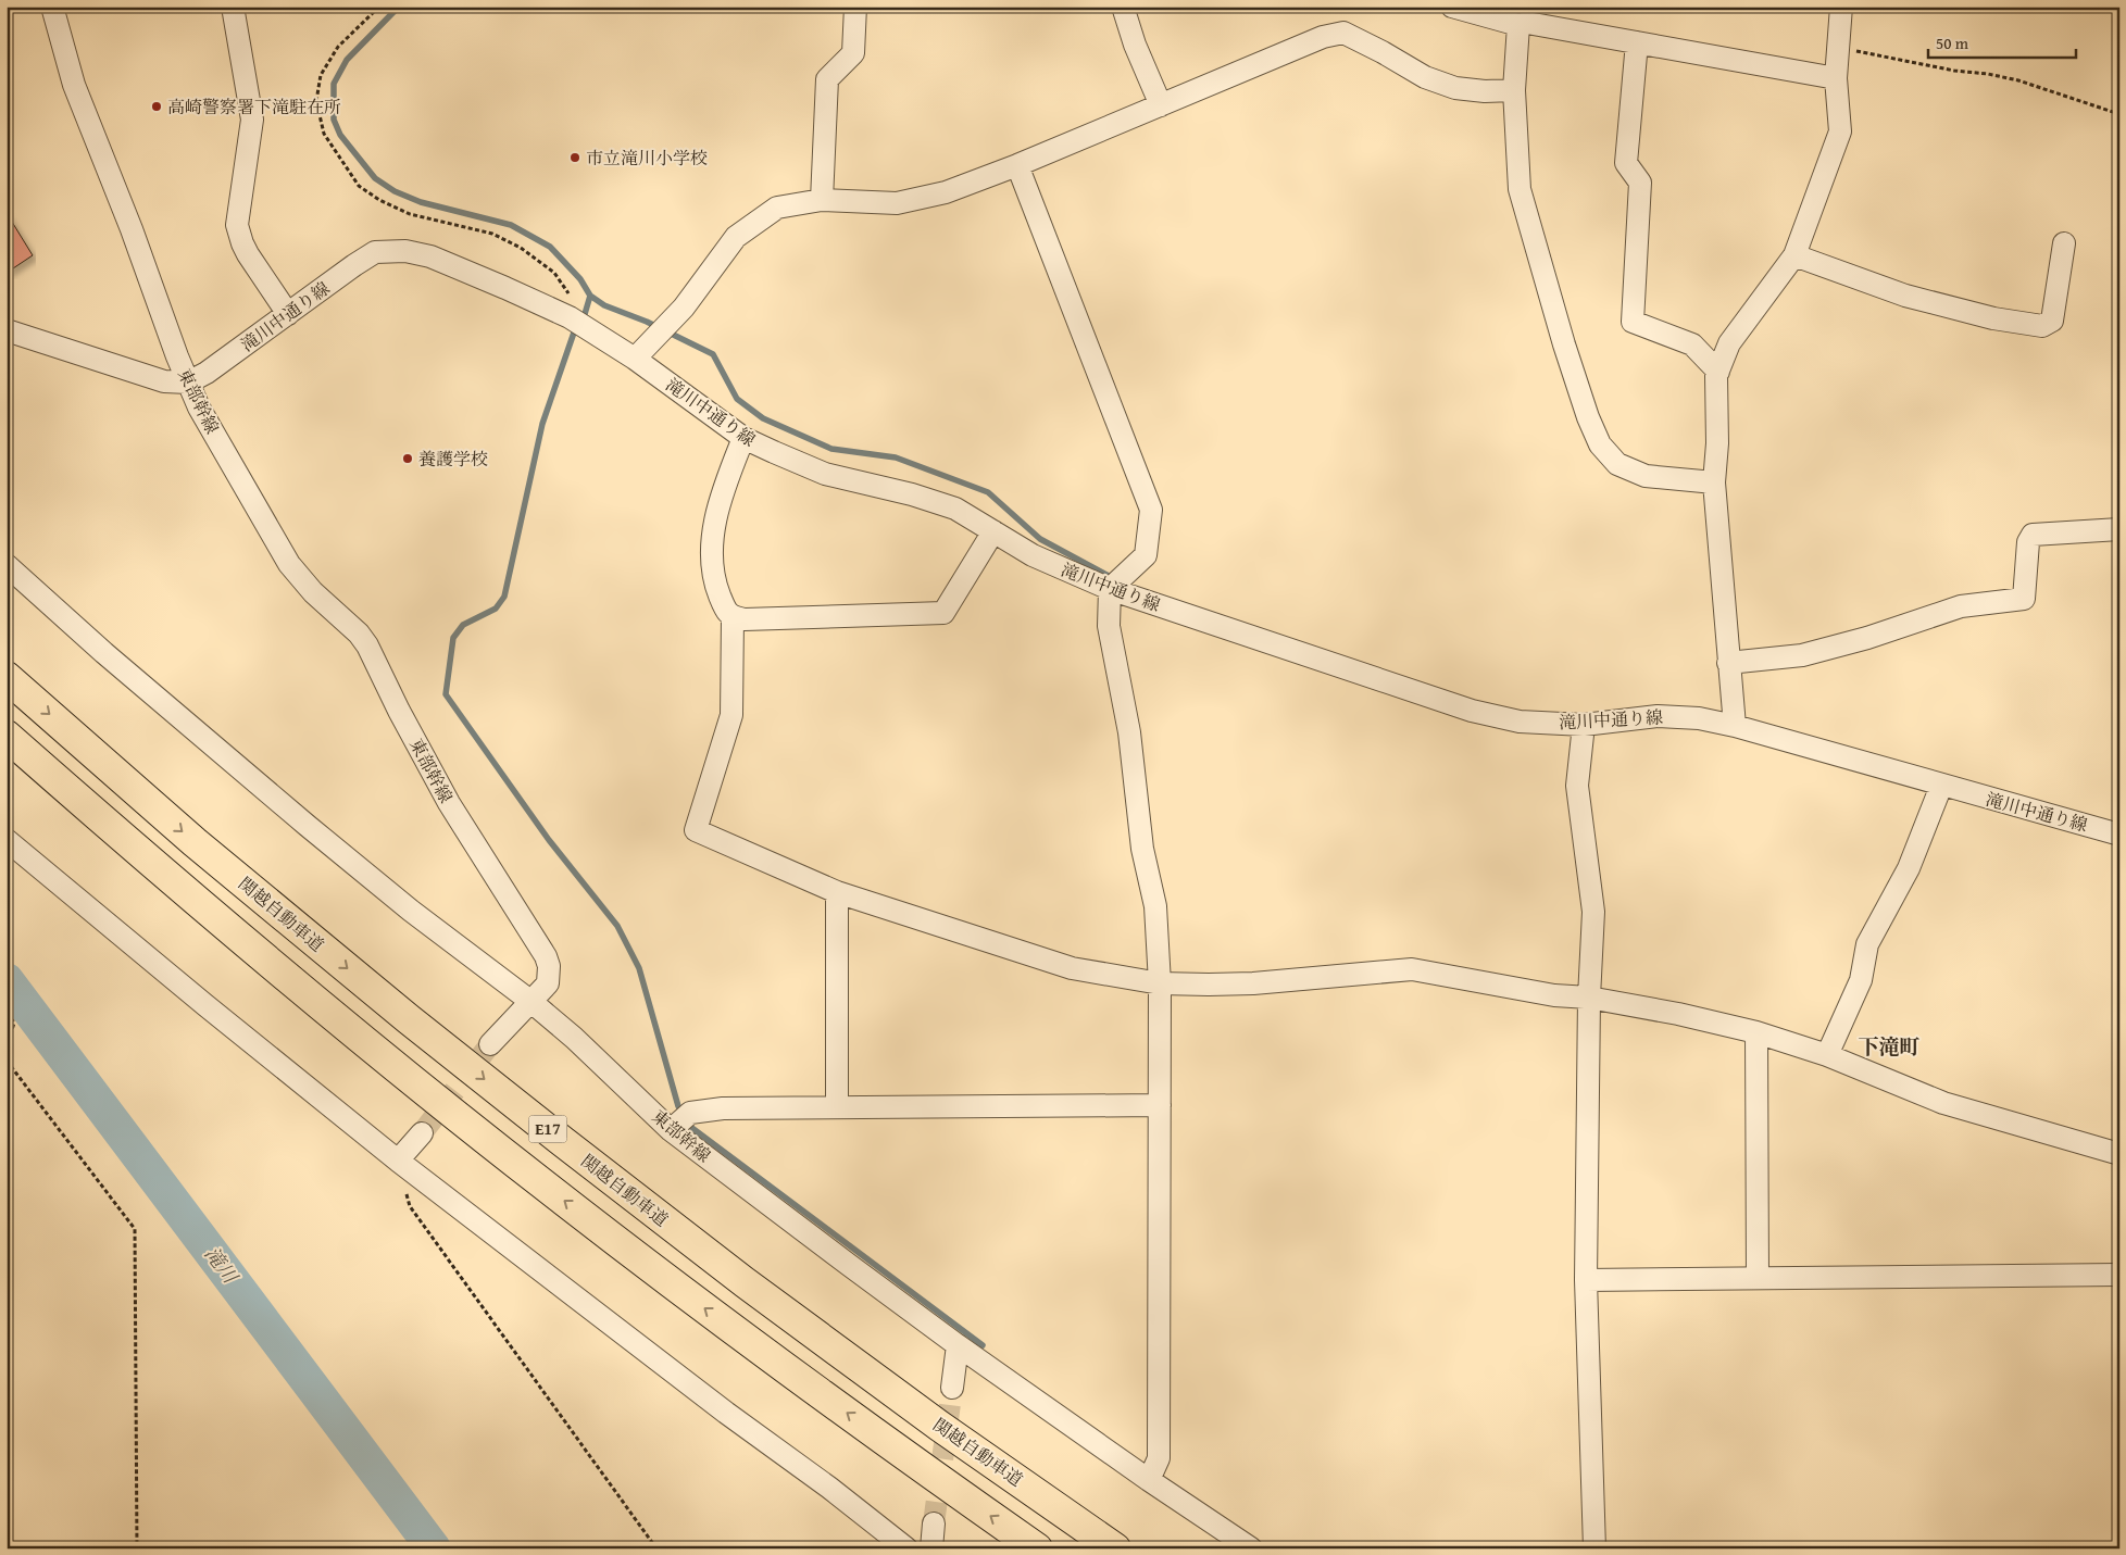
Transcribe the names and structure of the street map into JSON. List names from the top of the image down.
{
  "streets": {
    "highway": ["関越自動車道", "E17"],
    "street": ["滝川中通り線", "東部幹線"]
  },
  "crossings": [
    ["滝川中通り線", "東部幹線"]
  ],
  "districts": ["下滝町"],
  "water": ["滝川"],
  "places": ["高崎警察署下滝駐在所", "市立滝川小学校", "養護学校"],
  "scale_bar": "50 m"
}
